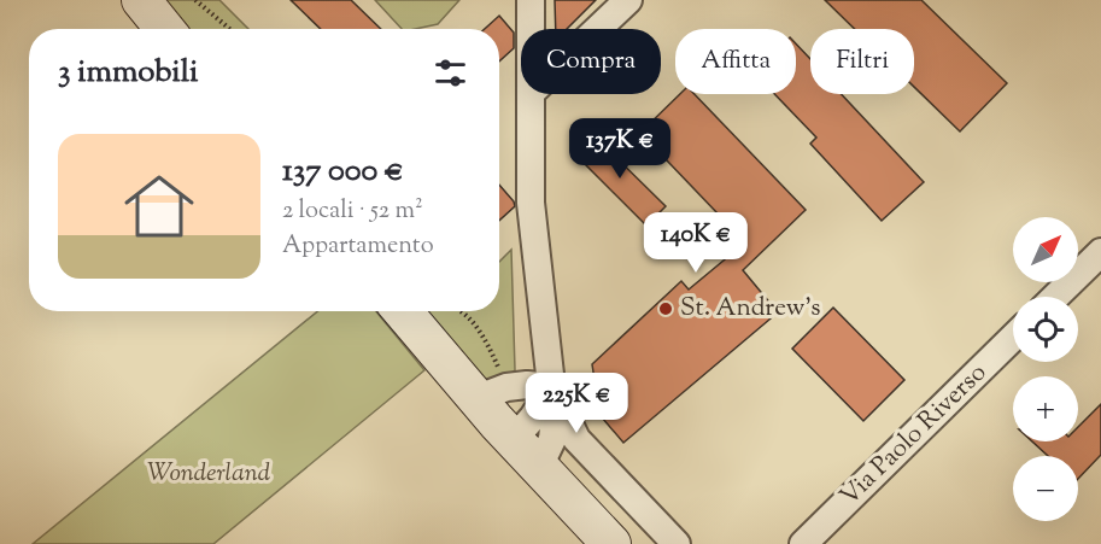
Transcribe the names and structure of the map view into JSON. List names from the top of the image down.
{
  "streets": {
    "street": ["Via Paolo Riverso"]
  },
  "parks": ["Wonderland"],
  "places": ["St. Andrew's"],
  "north": "top right",
  "page": {
    "chip": ["Compra", "Affitta", "Filtri"],
    "heading": "3 immobili",
    "list": [
      {
        "name": "137 000 €",
        "note": "2 locali · 52 m² · Appartamento"
      }
    ],
    "price": ["137K €", "140K €", "225K €"],
    "map_buttons": ["+", "−"]
  }
}
